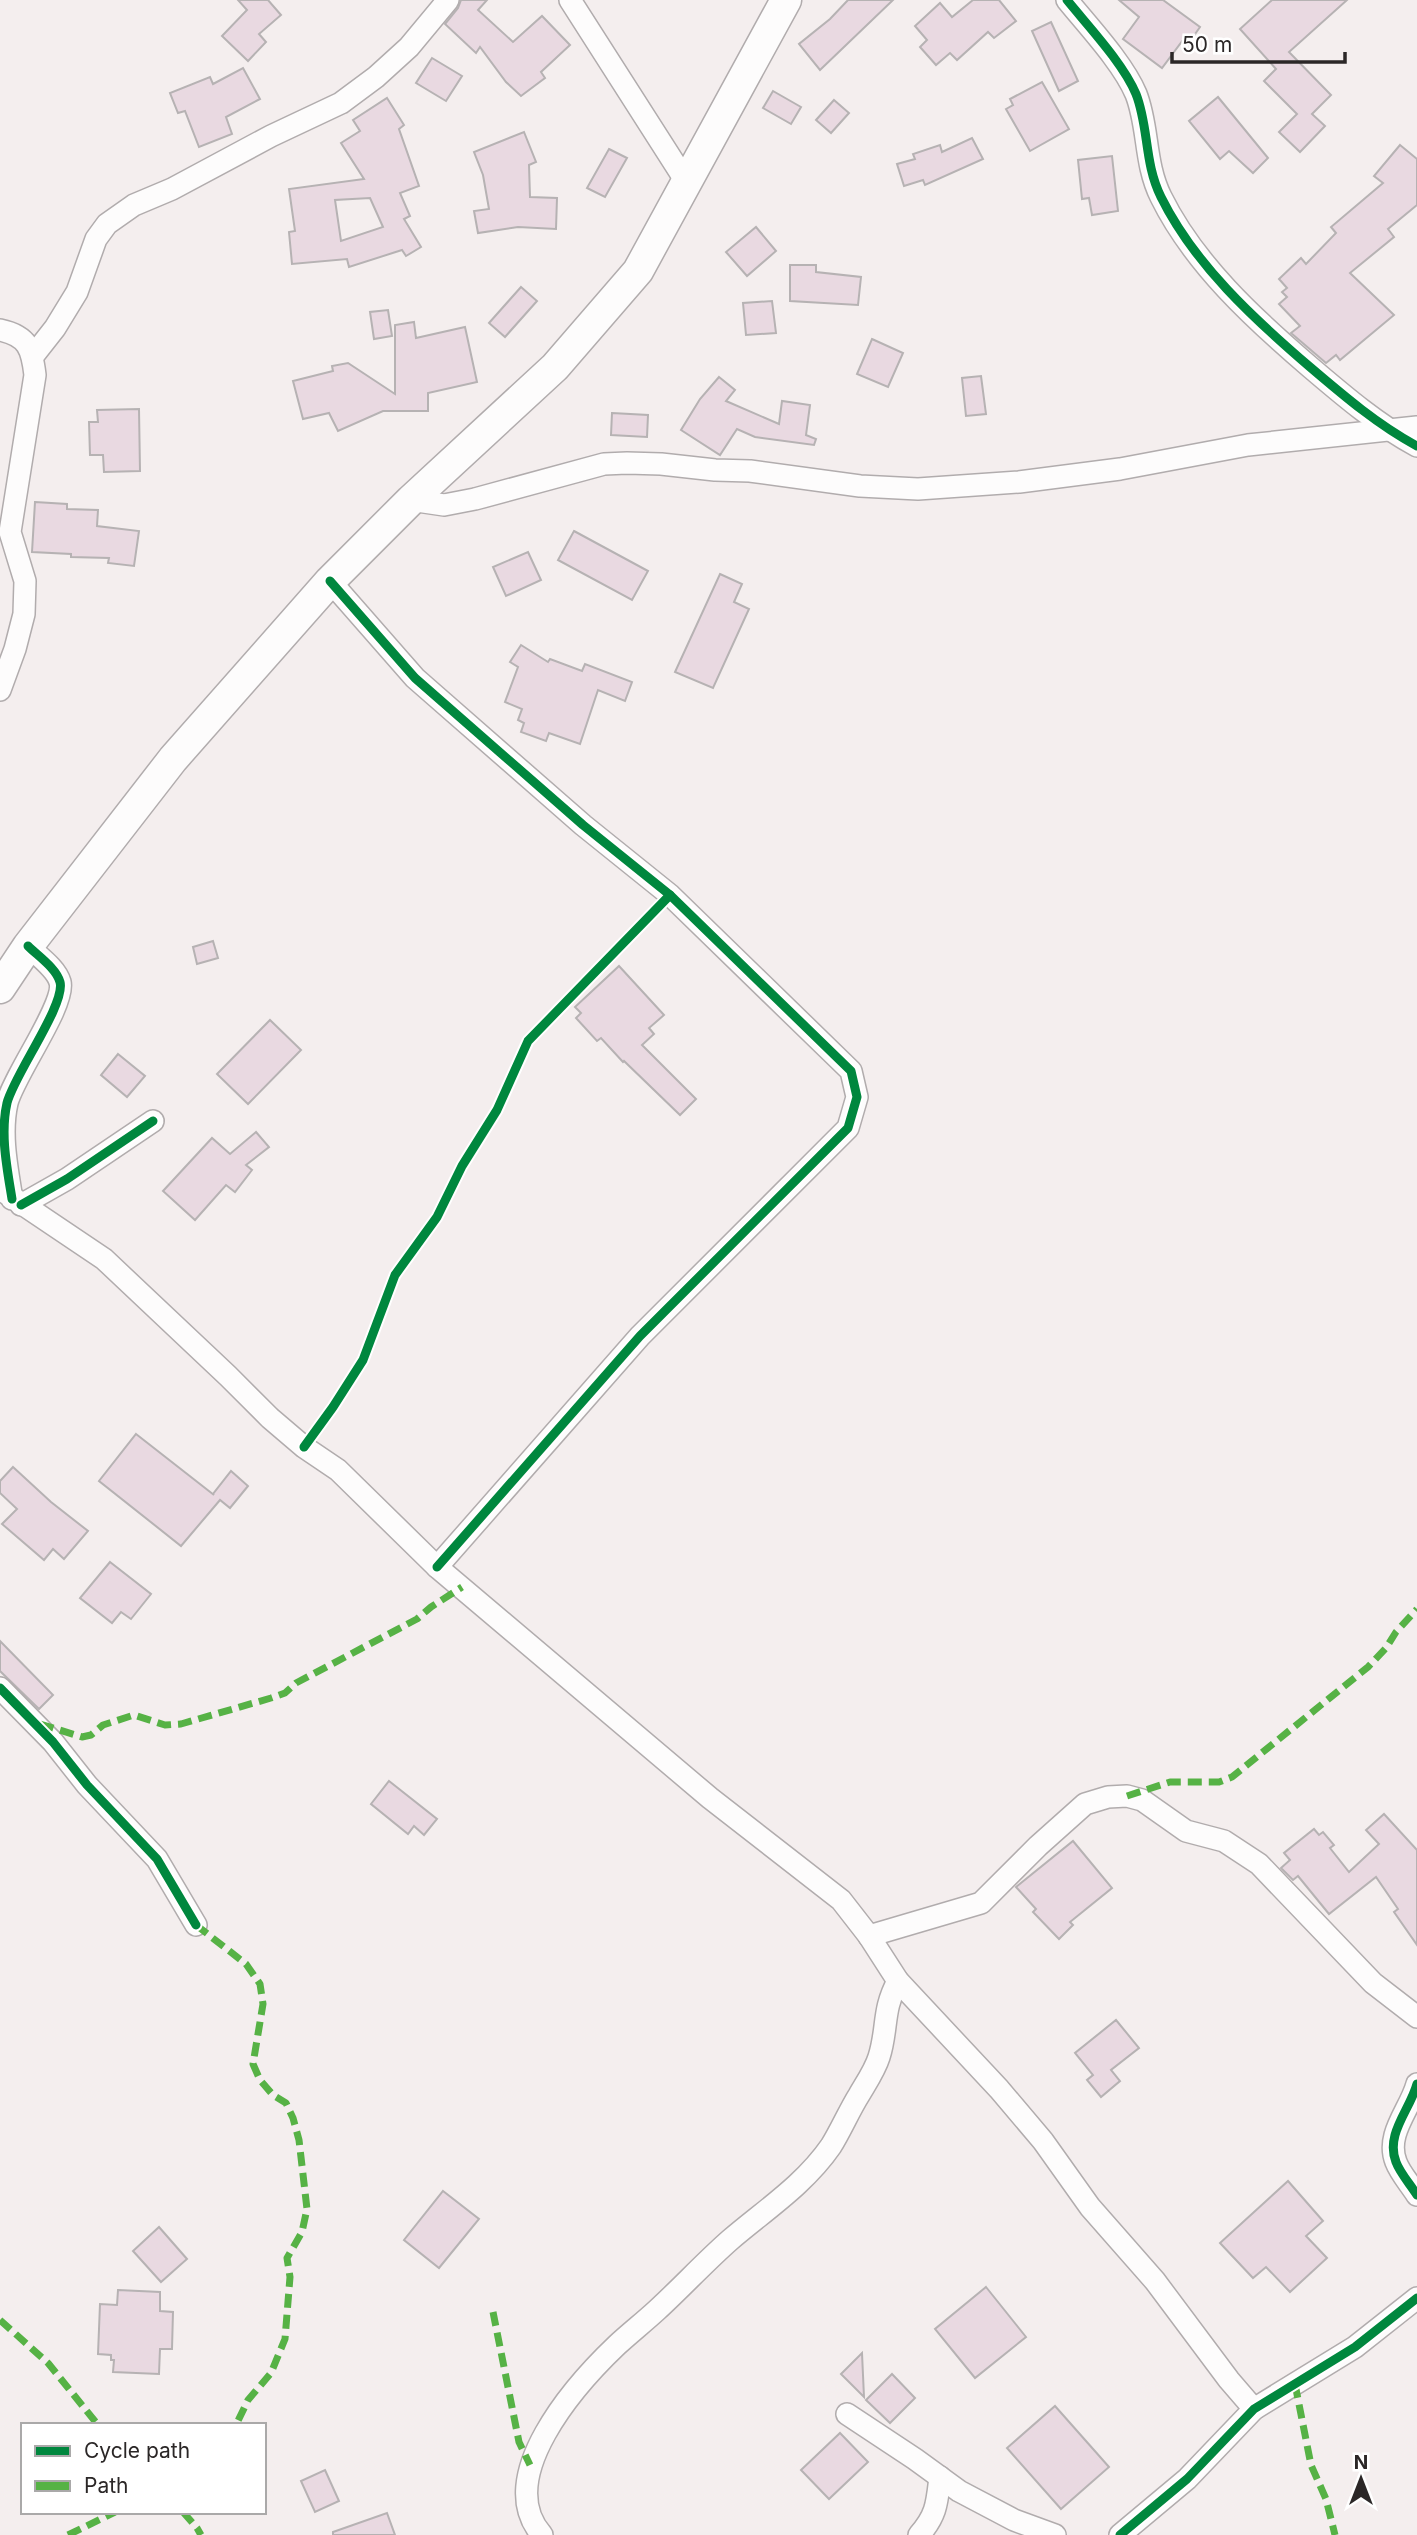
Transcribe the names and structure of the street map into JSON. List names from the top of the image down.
{
  "legend": ["Cycle path", "Path"],
  "scale_bar": "50 m",
  "north": "top"
}
